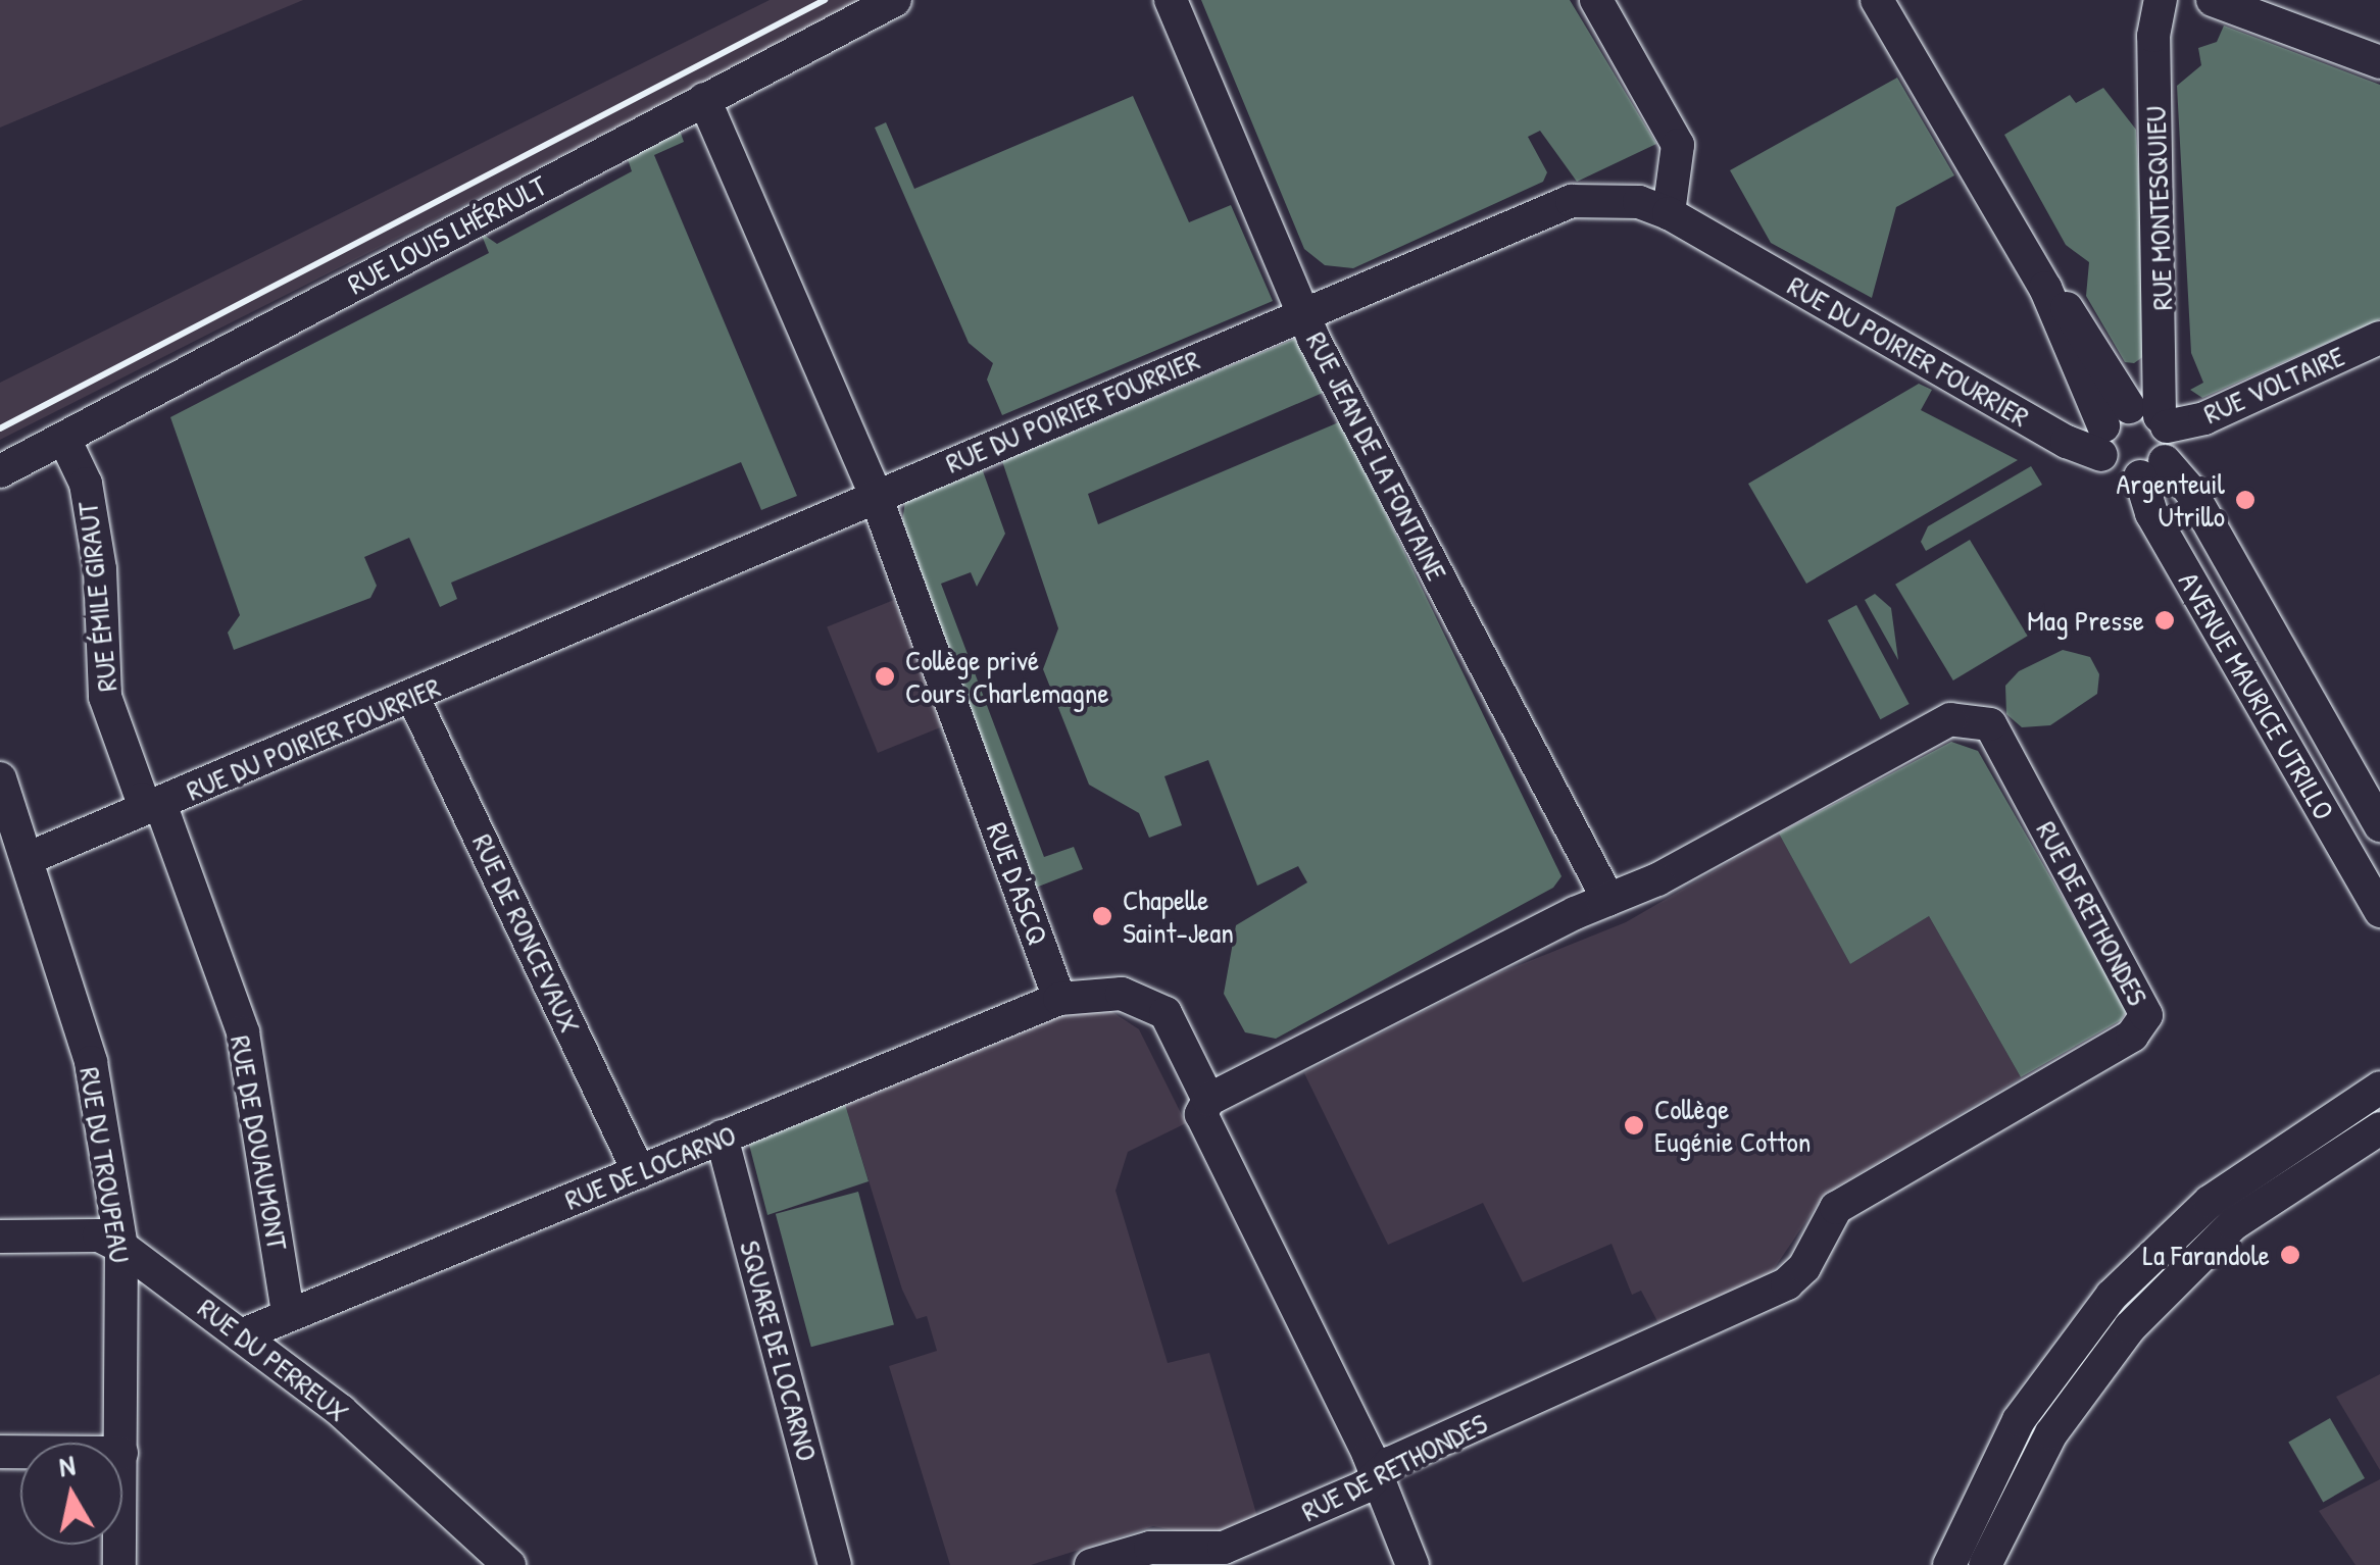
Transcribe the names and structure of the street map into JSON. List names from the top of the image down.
{
  "streets": {
    "street": [
      "RUE MONTESQUIEU",
      "RUE LOUIS LHÉRAULT",
      "RUE DU POIRIER FOURRIER",
      "RUE VOLTAIRE",
      "RUE JEAN DE LA FONTAINE",
      "RUE ÉMILE GIRAUT",
      "AVENUE MAURICE UTRILLO",
      "RUE D'ASCQ",
      "RUE DE RETHONDES",
      "RUE DE RONCEVAUX",
      "RUE DE DOUAUMONT",
      "RUE DU TROUPEAU",
      "RUE DE LOCARNO",
      "SQUARE DE LOCARNO",
      "RUE DU PERREUX"
    ]
  },
  "crossings": [
    ["RUE MONTESQUIEU", "RUE DU POIRIER FOURRIER"],
    ["RUE MONTESQUIEU", "RUE VOLTAIRE"],
    ["RUE MONTESQUIEU", "AVENUE MAURICE UTRILLO"],
    ["RUE LOUIS LHÉRAULT", "RUE ÉMILE GIRAUT"],
    ["RUE LOUIS LHÉRAULT", "RUE D'ASCQ"],
    ["RUE DU POIRIER FOURRIER", "RUE VOLTAIRE"],
    ["RUE DU POIRIER FOURRIER", "RUE JEAN DE LA FONTAINE"],
    ["RUE DU POIRIER FOURRIER", "RUE ÉMILE GIRAUT"],
    ["RUE DU POIRIER FOURRIER", "AVENUE MAURICE UTRILLO"],
    ["RUE DU POIRIER FOURRIER", "RUE D'ASCQ"],
    ["RUE DU POIRIER FOURRIER", "RUE DE RONCEVAUX"],
    ["RUE DU POIRIER FOURRIER", "RUE DE DOUAUMONT"],
    ["RUE DU POIRIER FOURRIER", "RUE DU TROUPEAU"],
    ["RUE JEAN DE LA FONTAINE", "RUE DE RETHONDES"],
    ["RUE ÉMILE GIRAUT", "RUE DE DOUAUMONT"],
    ["RUE D'ASCQ", "RUE DE LOCARNO"],
    ["RUE DE RONCEVAUX", "RUE DE LOCARNO"],
    ["RUE DE DOUAUMONT", "RUE DE LOCARNO"],
    ["RUE DU TROUPEAU", "RUE DU PERREUX"],
    ["RUE DE LOCARNO", "SQUARE DE LOCARNO"],
    ["RUE DE LOCARNO", "RUE DU PERREUX"]
  ],
  "places": [
    "Argenteuil Utrillo",
    "Mag Presse",
    "Collège privé Cours Charlemagne",
    "Chapelle Saint-Jean",
    "Collège Eugénie Cotton",
    "La Farandole"
  ],
  "north": "top"
}
